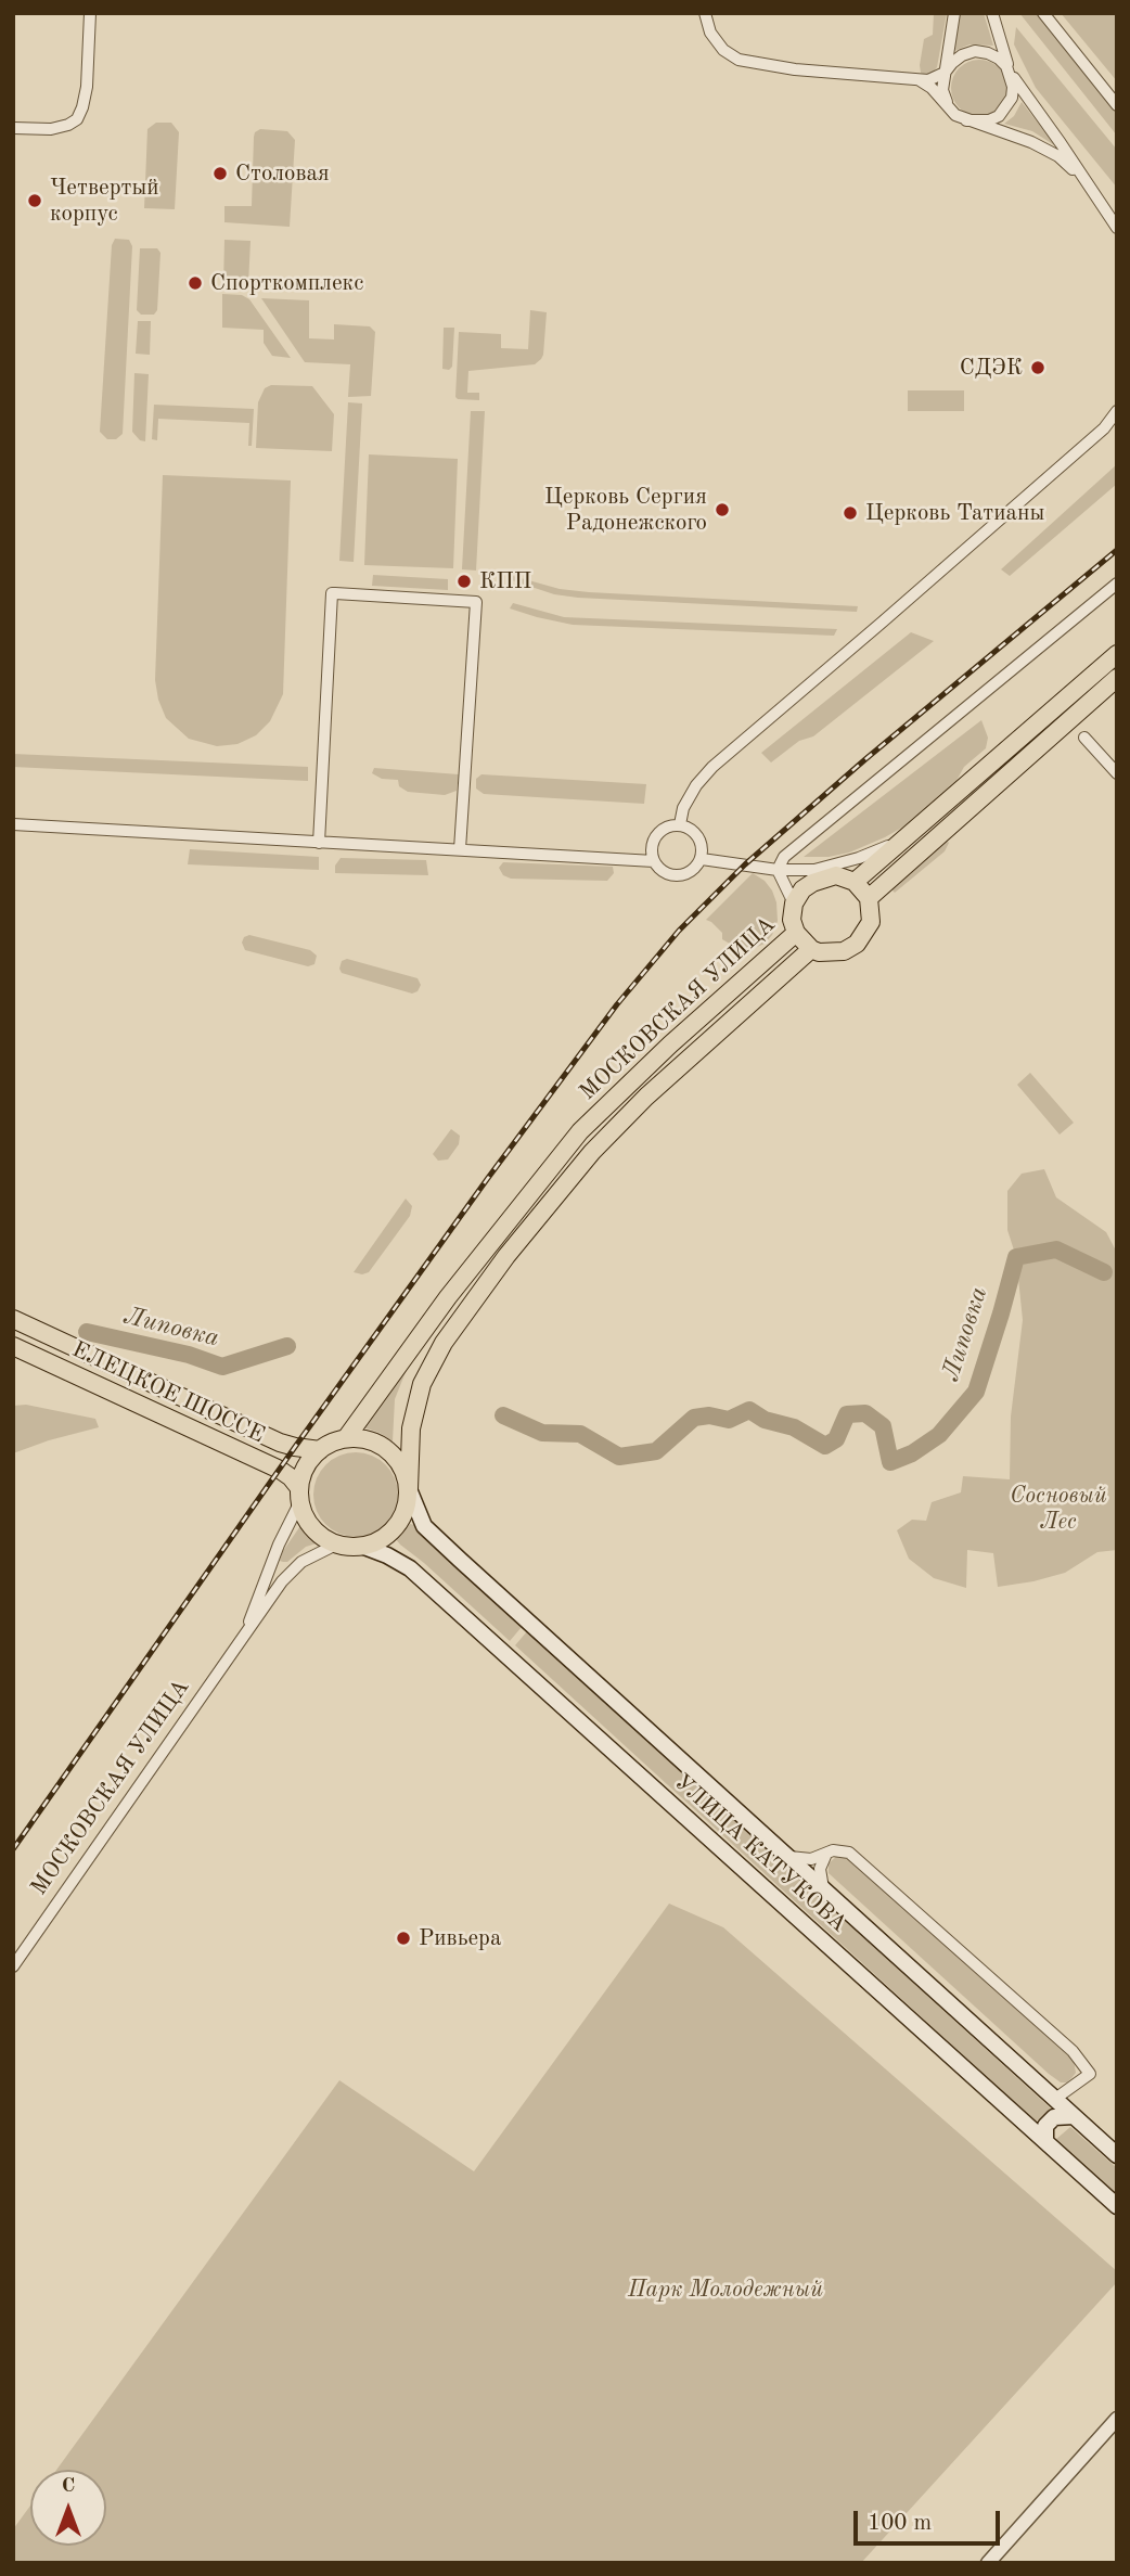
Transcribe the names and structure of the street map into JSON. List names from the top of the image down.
{
  "streets": {
    "main road": ["МОСКОВСКАЯ УЛИЦА", "ЕЛЕЦКОЕ ШОССЕ", "УЛИЦА КАТУКОВА"]
  },
  "crossings": [
    ["МОСКОВСКАЯ УЛИЦА", "ЕЛЕЦКОЕ ШОССЕ"],
    ["МОСКОВСКАЯ УЛИЦА", "УЛИЦА КАТУКОВА"],
    ["ЕЛЕЦКОЕ ШОССЕ", "УЛИЦА КАТУКОВА"]
  ],
  "water": ["Липовка"],
  "parks": ["Сосновый Лес", "Парк Молодежный"],
  "places": [
    "Столовая",
    "Четвертый корпус",
    "Спорткомплекс",
    "СДЭК",
    "Церковь Сергия Радонежского",
    "Церковь Татианы",
    "КПП",
    "Ривьера"
  ],
  "scale_bar": "100 m",
  "north": "top"
}
